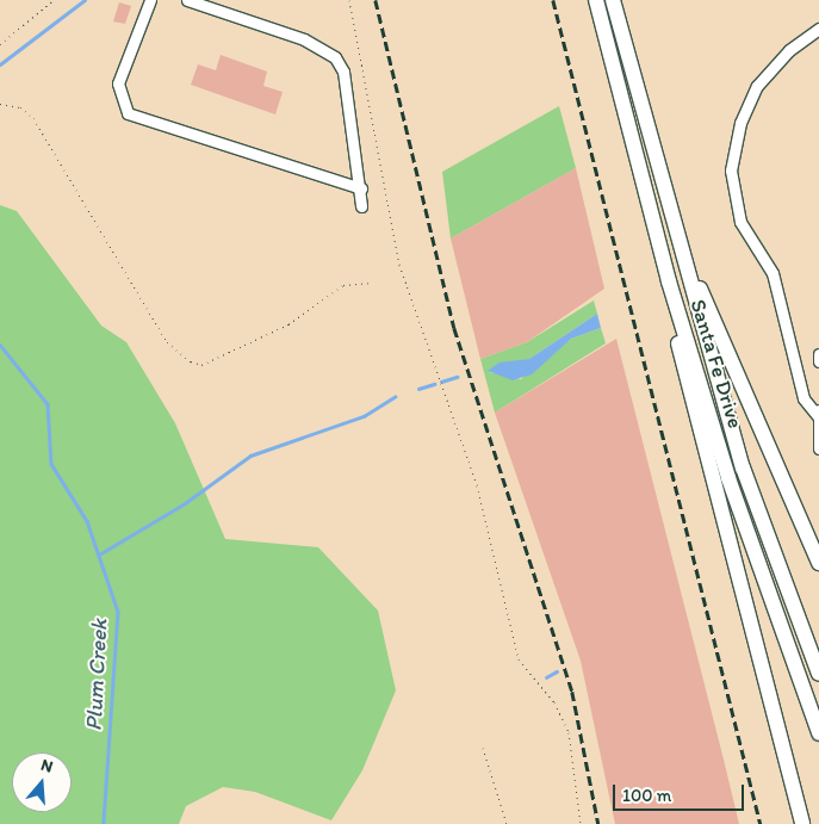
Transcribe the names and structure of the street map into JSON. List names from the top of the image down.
{
  "streets": {
    "highway": ["Santa Fe Drive"]
  },
  "water": ["Plum Creek"],
  "scale_bar": "100 m",
  "north": "top"
}
